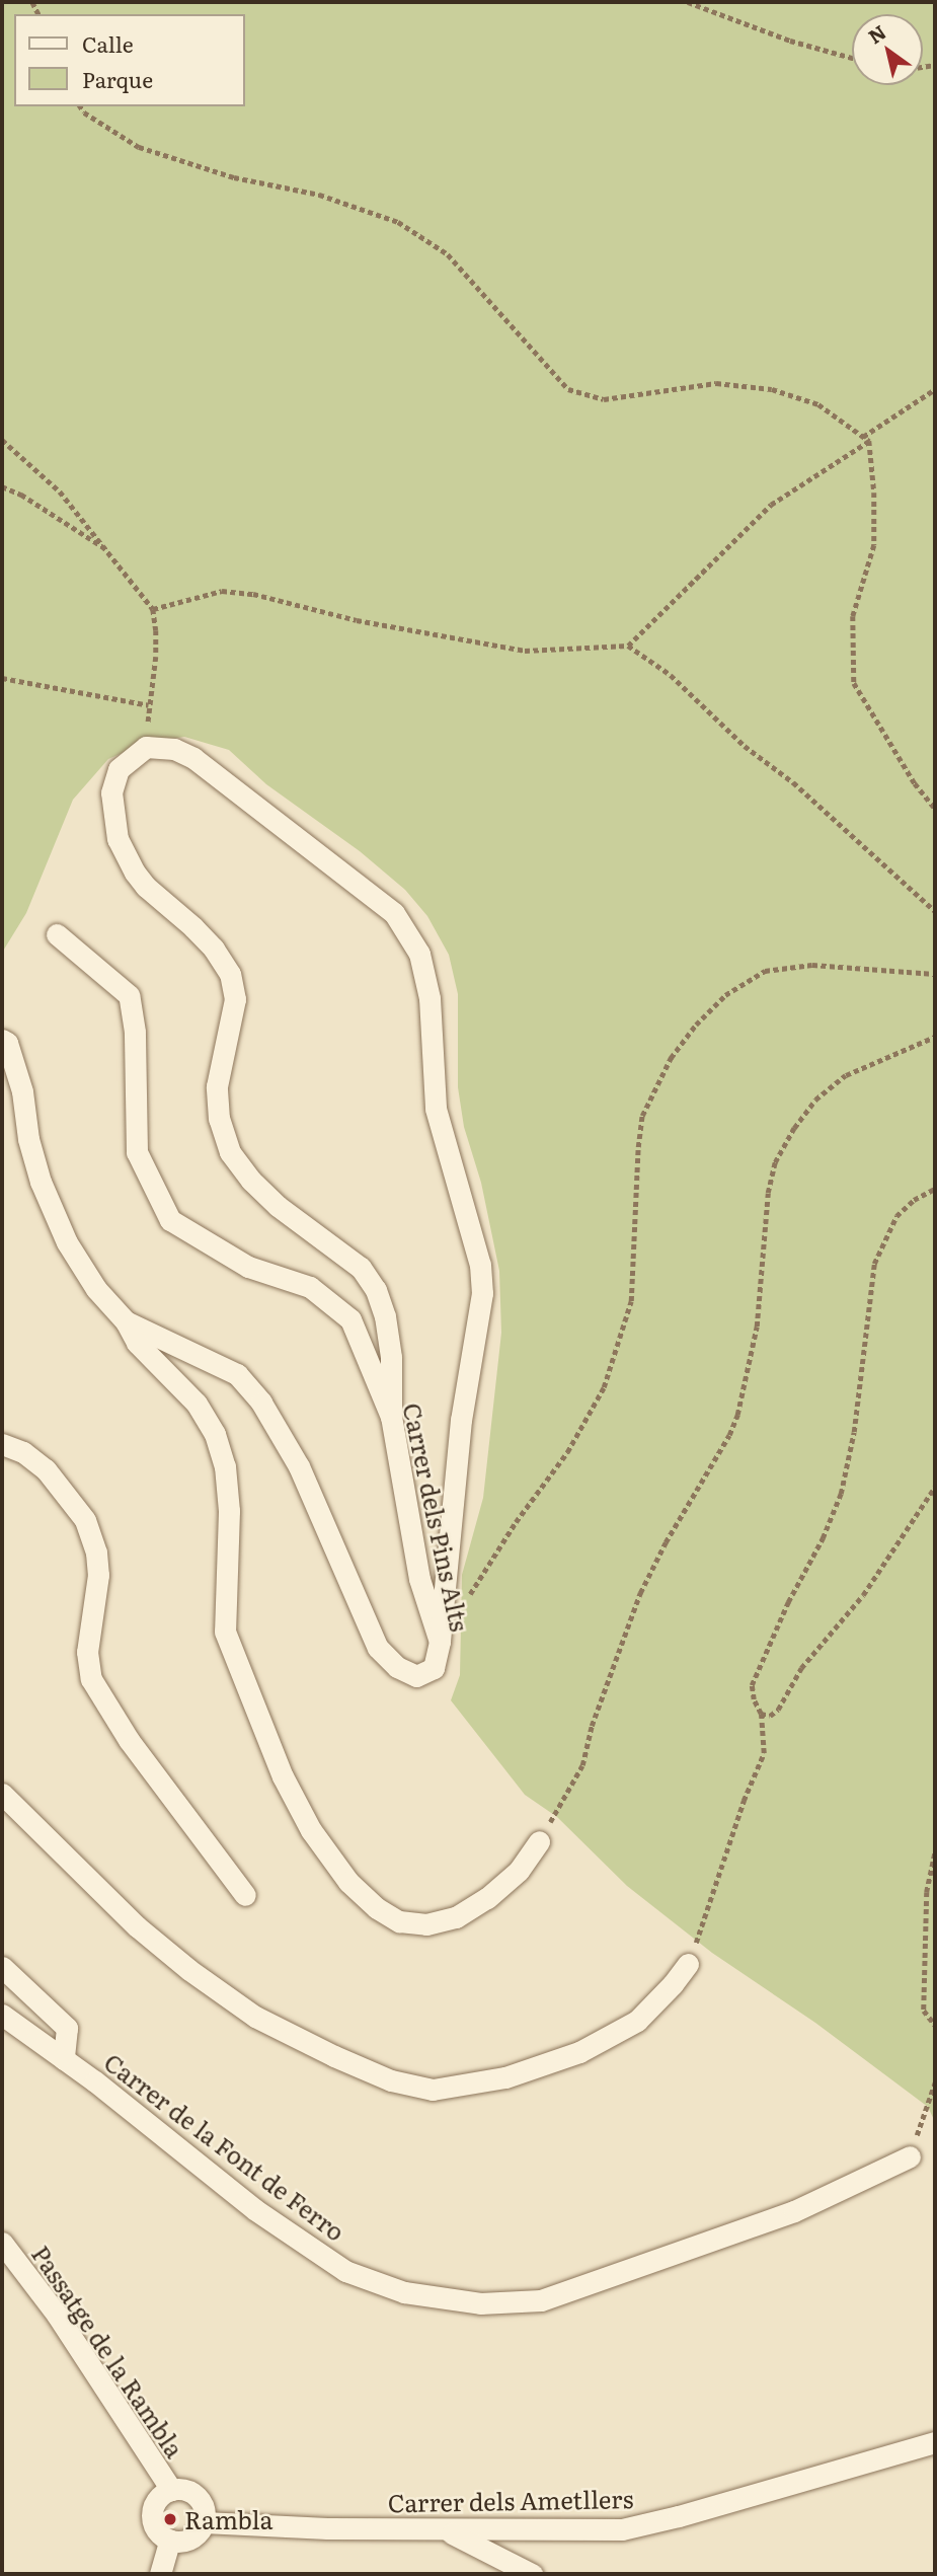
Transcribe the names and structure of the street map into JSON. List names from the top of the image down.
{
  "streets": {
    "street": [
      "Carrer dels Pins Alts",
      "Carrer de la Font de Ferro",
      "Passatge de la Rambla",
      "Carrer dels Ametllers"
    ]
  },
  "crossings": [
    ["Passatge de la Rambla", "Carrer dels Ametllers"]
  ],
  "places": ["Rambla"],
  "legend": ["Calle", "Parque"],
  "north": "top left"
}
